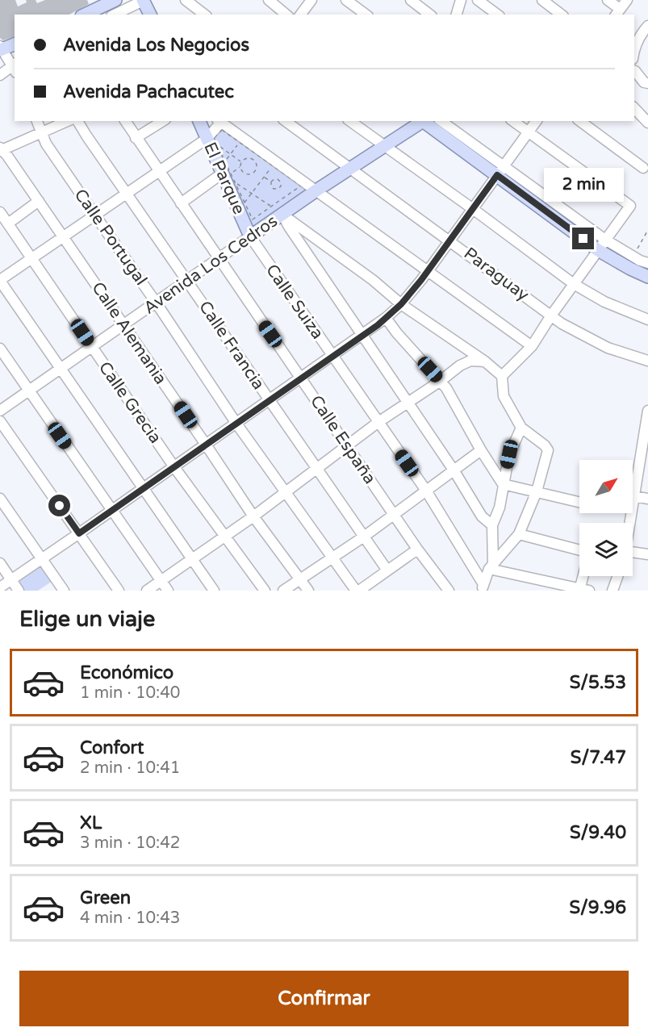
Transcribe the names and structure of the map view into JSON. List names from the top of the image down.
{
  "streets": {
    "main road": ["El Parque", "Avenida Los Cedros"],
    "street": [
      "Calle Portugal",
      "Paraguay",
      "Calle Suiza",
      "Calle Alemania",
      "Calle Francia",
      "Calle Grecia",
      "Calle España"
    ]
  },
  "crossings": [
    ["El Parque", "Avenida Los Cedros"],
    ["El Parque", "Calle Suiza"],
    ["Calle Portugal", "Avenida Los Cedros"],
    ["Avenida Los Cedros", "Paraguay"],
    ["Avenida Los Cedros", "Calle Suiza"],
    ["Avenida Los Cedros", "Calle Alemania"],
    ["Avenida Los Cedros", "Calle Francia"],
    ["Avenida Los Cedros", "Calle Grecia"],
    ["Avenida Los Cedros", "Calle España"]
  ],
  "north": "top right",
  "page": {
    "banner": ["Avenida Los Negocios", "Avenida Pachacutec"],
    "bubble": "2 min",
    "heading": "Elige un viaje",
    "list": [
      {
        "name": "Económico",
        "note": "1 min · 10:40",
        "value": "S/5.53"
      },
      {
        "name": "Confort",
        "note": "2 min · 10:41",
        "value": "S/7.47"
      },
      {
        "name": "XL",
        "note": "3 min · 10:42",
        "value": "S/9.40"
      },
      {
        "name": "Green",
        "note": "4 min · 10:43",
        "value": "S/9.96"
      }
    ],
    "buttons": "Confirmar"
  }
}
